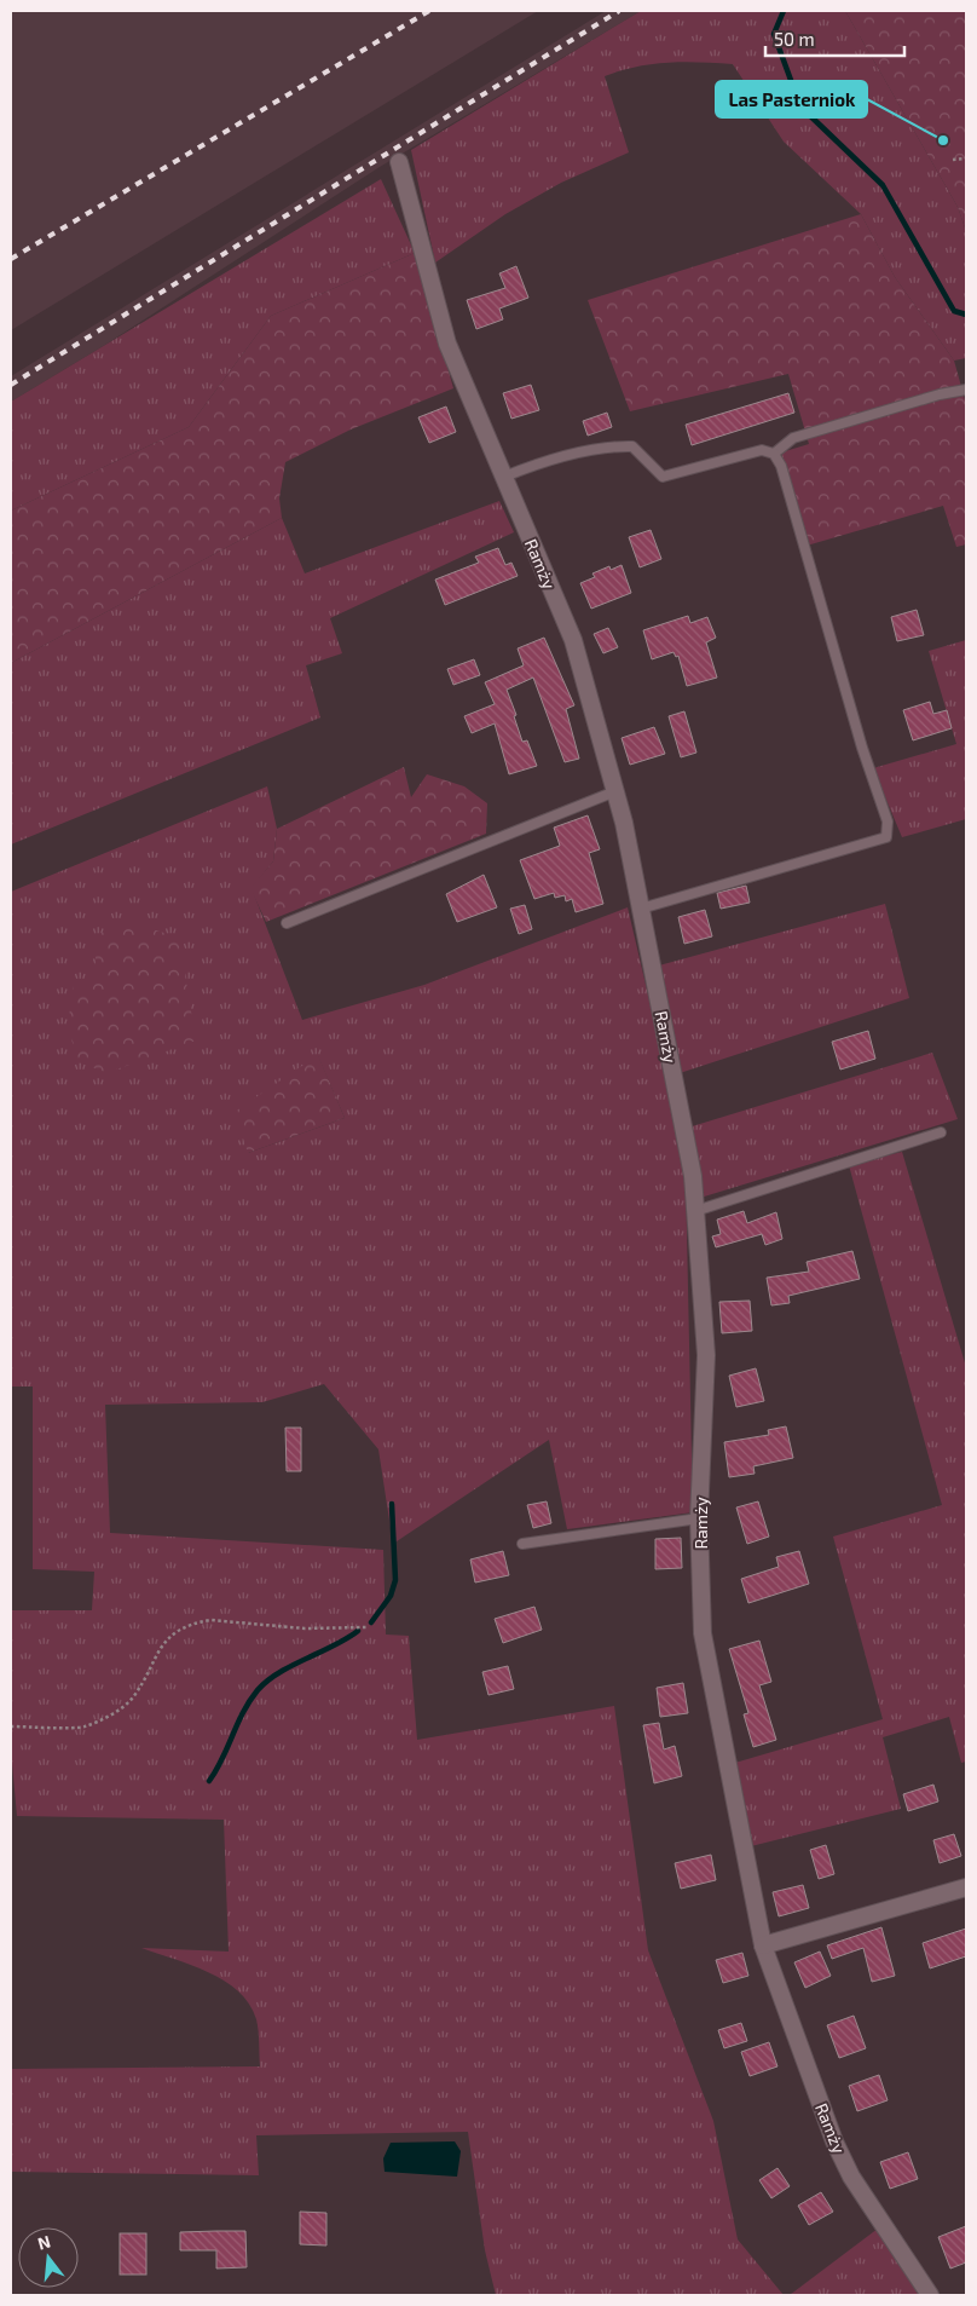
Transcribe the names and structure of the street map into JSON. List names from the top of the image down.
{
  "streets": {
    "street": ["Ramży"]
  },
  "places": ["Las Pasterniok"],
  "scale_bar": "50 m",
  "north": "top"
}
